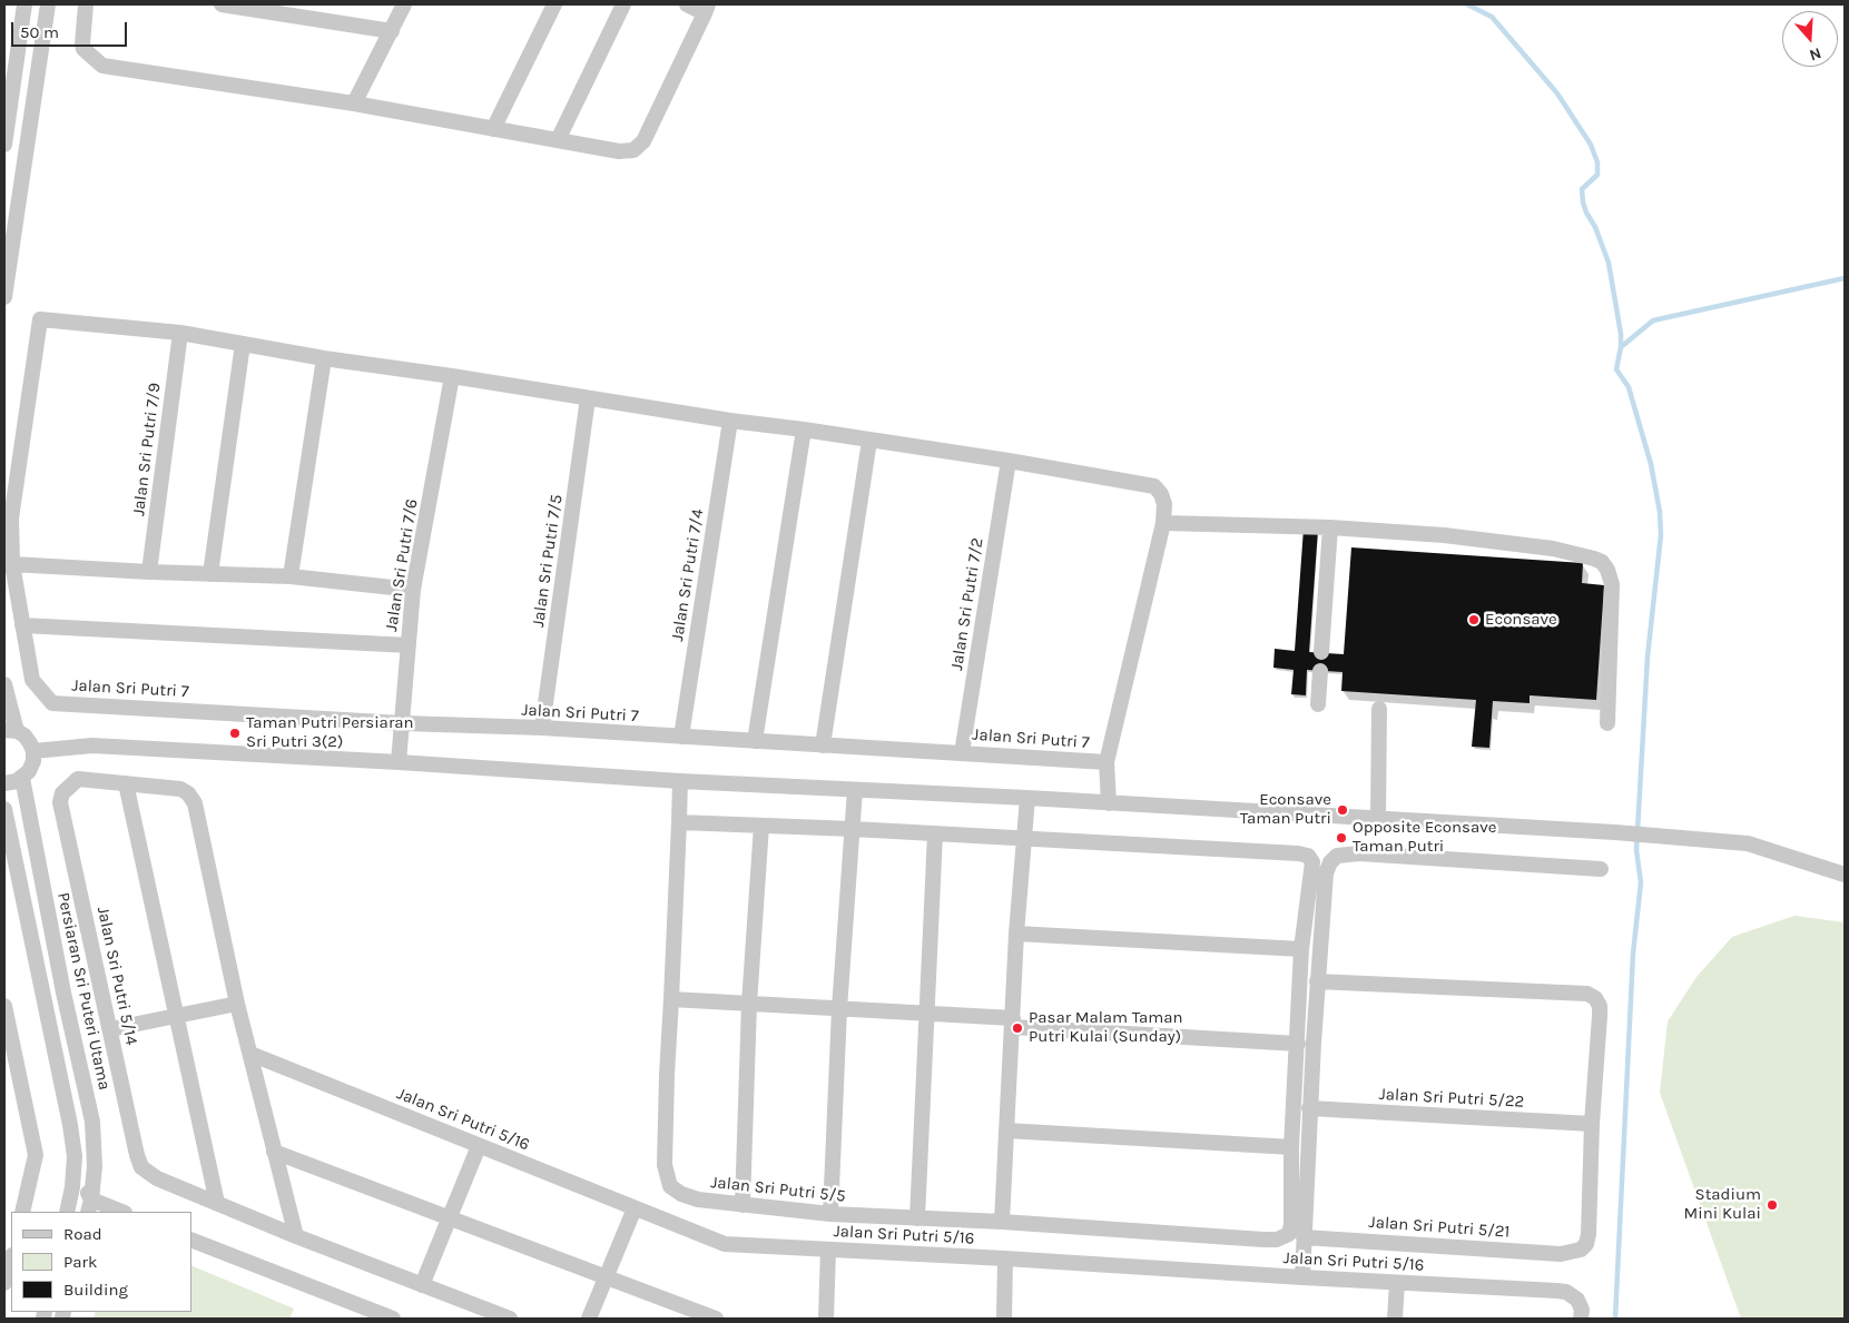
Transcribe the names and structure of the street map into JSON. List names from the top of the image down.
{
  "streets": {
    "street": [
      "Jalan Sri Putri 7/9",
      "Jalan Sri Putri 7/5",
      "Jalan Sri Putri 7/6",
      "Jalan Sri Putri 7/4",
      "Jalan Sri Putri 7/2",
      "Jalan Sri Putri 7",
      "Jalan Sri Putri 5/14",
      "Persiaran Sri Puteri Utama",
      "Jalan Sri Putri 5/22",
      "Jalan Sri Putri 5/16",
      "Jalan Sri Putri 5/5",
      "Jalan Sri Putri 5/21"
    ]
  },
  "crossings": [
    ["Jalan Sri Putri 7/5", "Jalan Sri Putri 7"],
    ["Jalan Sri Putri 7/6", "Jalan Sri Putri 7"],
    ["Jalan Sri Putri 7/4", "Jalan Sri Putri 7"],
    ["Jalan Sri Putri 7/2", "Jalan Sri Putri 7"],
    ["Jalan Sri Putri 5/22", "Jalan Sri Putri 5/21"],
    ["Jalan Sri Putri 5/5", "Jalan Sri Putri 5/21"]
  ],
  "places": [
    "Econsave",
    "Taman Putri Persiaran Sri Putri 3(2)",
    "Econsave Taman Putri",
    "Opposite Econsave Taman Putri",
    "Pasar Malam Taman Putri Kulai (Sunday)",
    "Stadium Mini Kulai"
  ],
  "legend": ["Road", "Park", "Building"],
  "scale_bar": "50 m",
  "north": "bottom"
}
